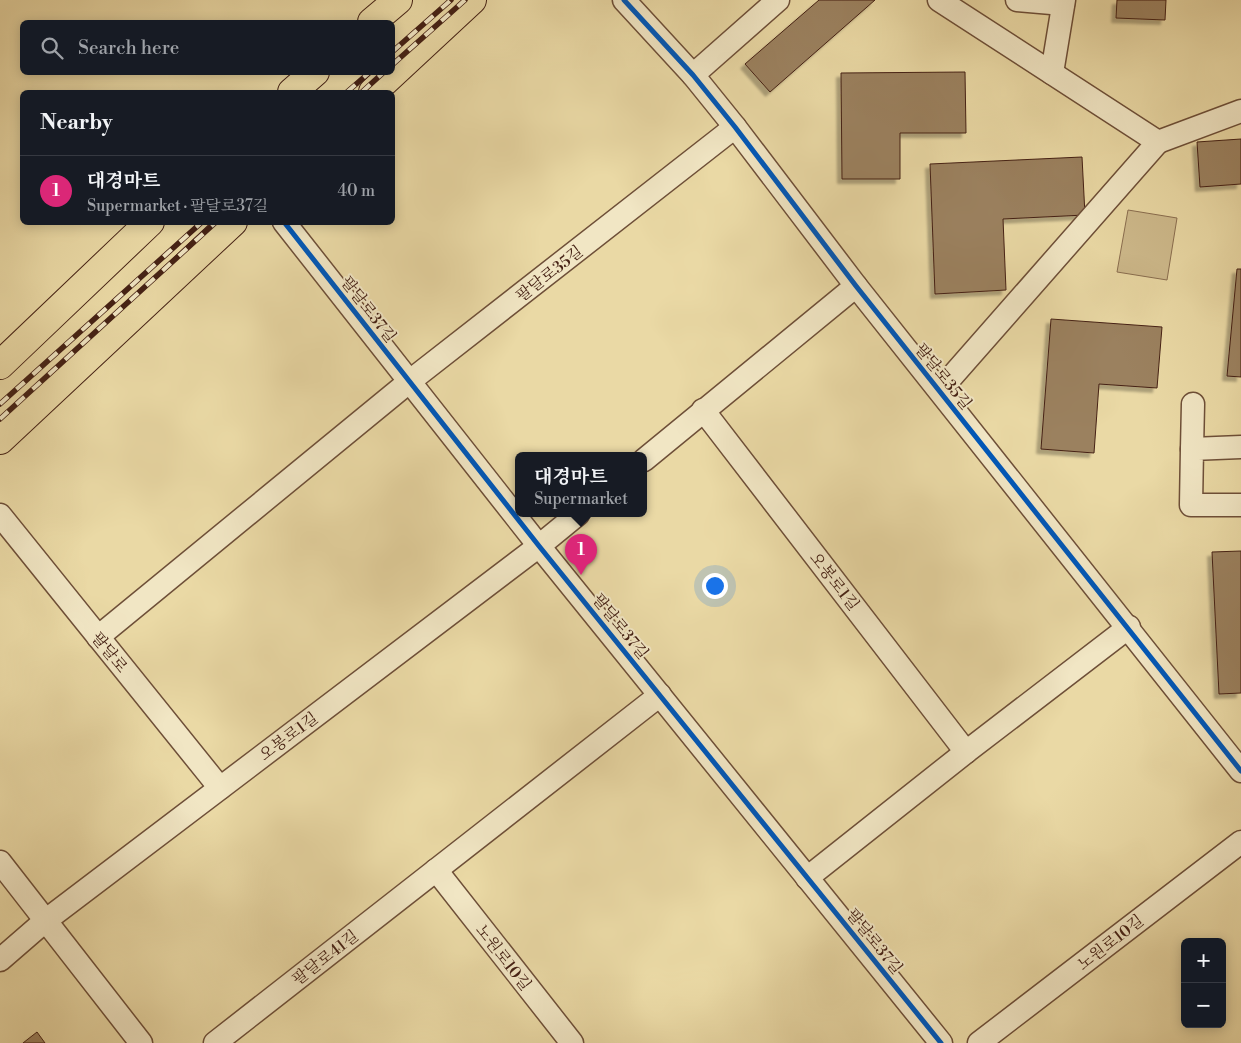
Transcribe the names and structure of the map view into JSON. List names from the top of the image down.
{
  "streets": {
    "street": [
      "팔달로35길",
      "팔달로37길",
      "오봉로1길",
      "팔달로",
      "노원로10길",
      "팔달로41길"
    ]
  },
  "crossings": [
    ["팔달로35길", "팔달로37길"],
    ["팔달로37길", "오봉로1길"],
    ["오봉로1길", "팔달로"],
    ["노원로10길", "팔달로41길"]
  ],
  "page": {
    "search": "Search here",
    "heading": "Nearby",
    "list": [
      {
        "mark": "1",
        "name": "대경마트",
        "note": "Supermarket · 팔달로37길",
        "value": "40 m"
      }
    ],
    "popup": ["대경마트", "Supermarket"],
    "pins": "1",
    "map_buttons": ["+", "−"]
  }
}
